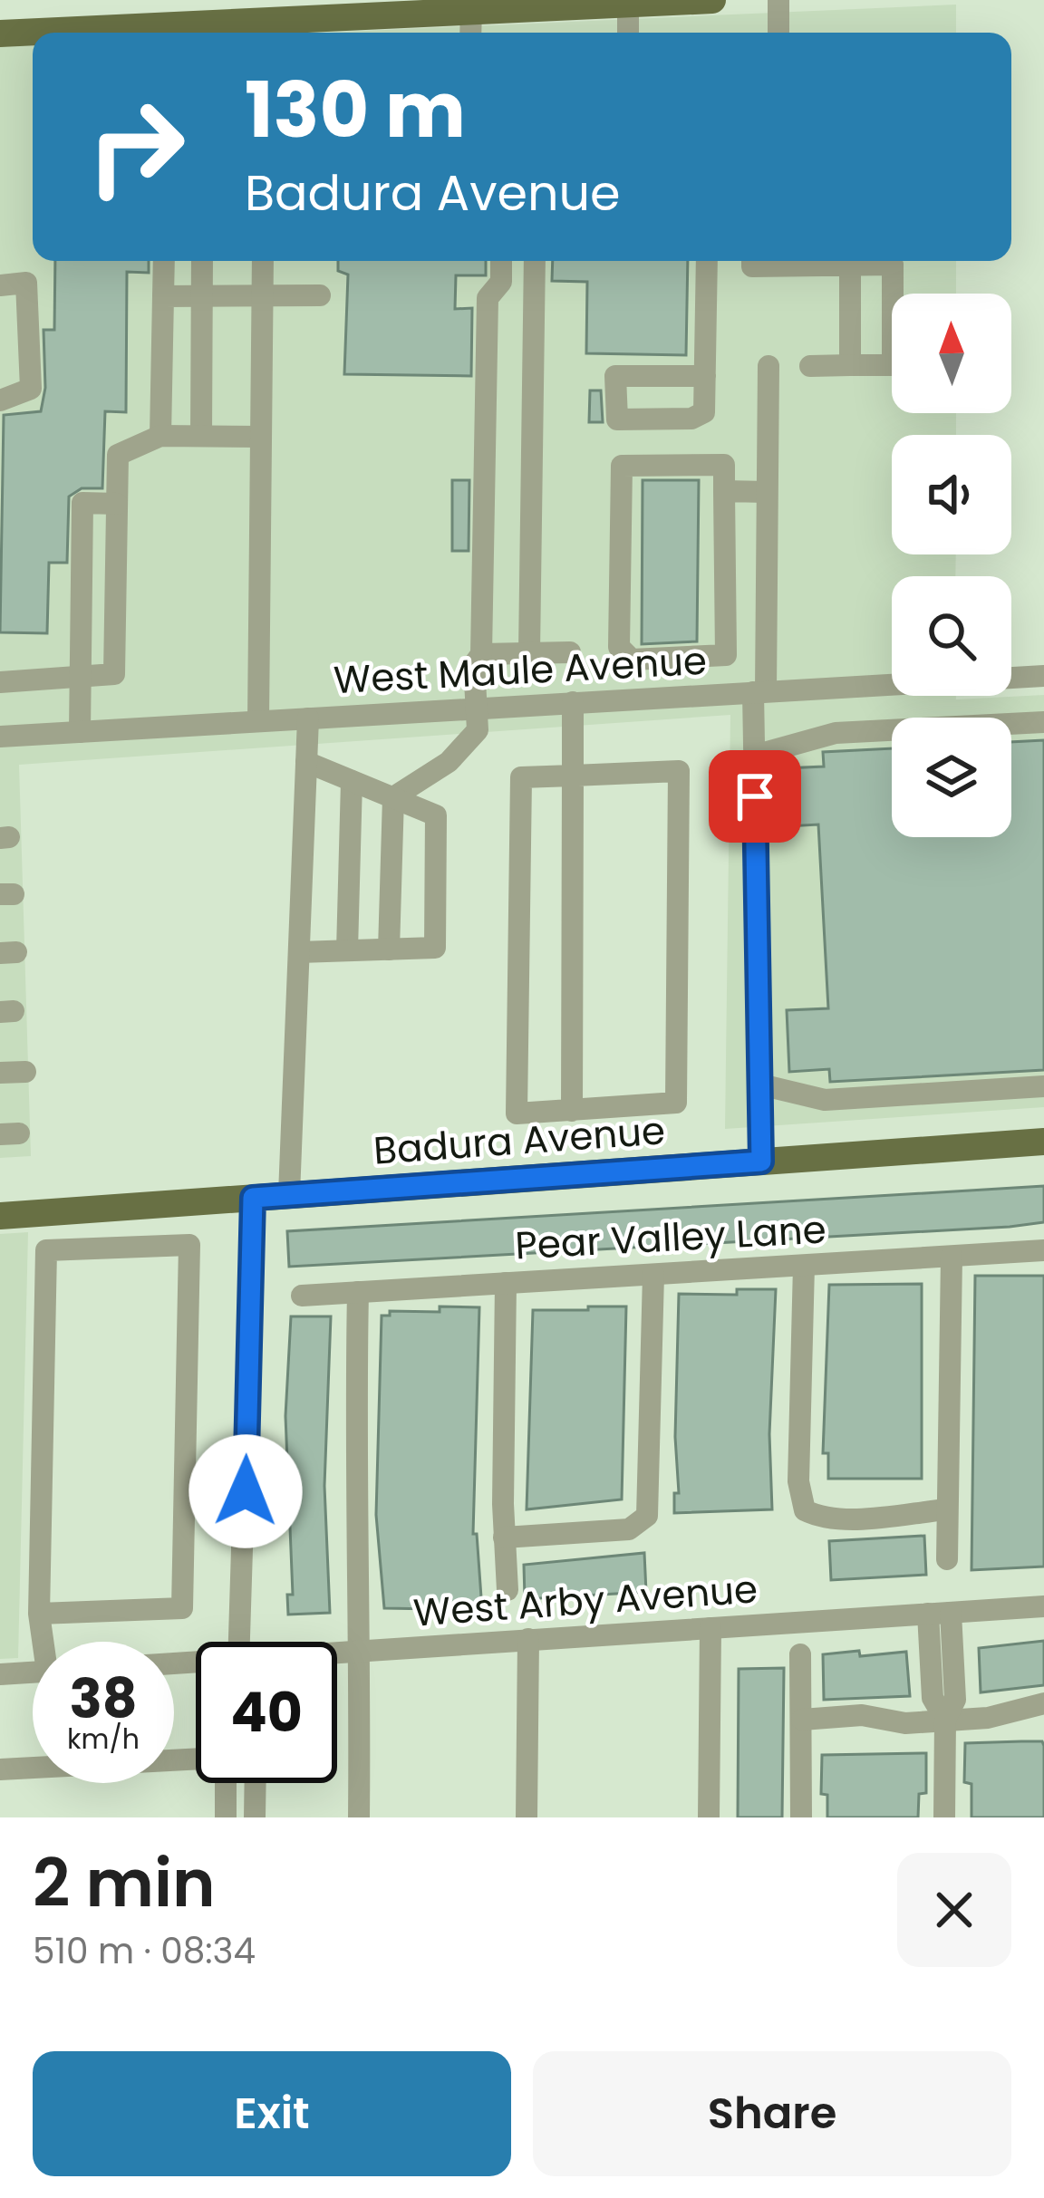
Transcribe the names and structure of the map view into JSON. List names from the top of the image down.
{
  "streets": {
    "main road": ["Badura Avenue"],
    "street": ["West Maule Avenue", "Pear Valley Lane", "West Arby Avenue"]
  },
  "north": "top",
  "page": {
    "turn": ["130 m", "Badura Avenue"],
    "speed": "38 km/h",
    "limit": "40",
    "heading": ["2 min", "510 m · 08:34"],
    "buttons": ["Exit", "Share"]
  }
}
